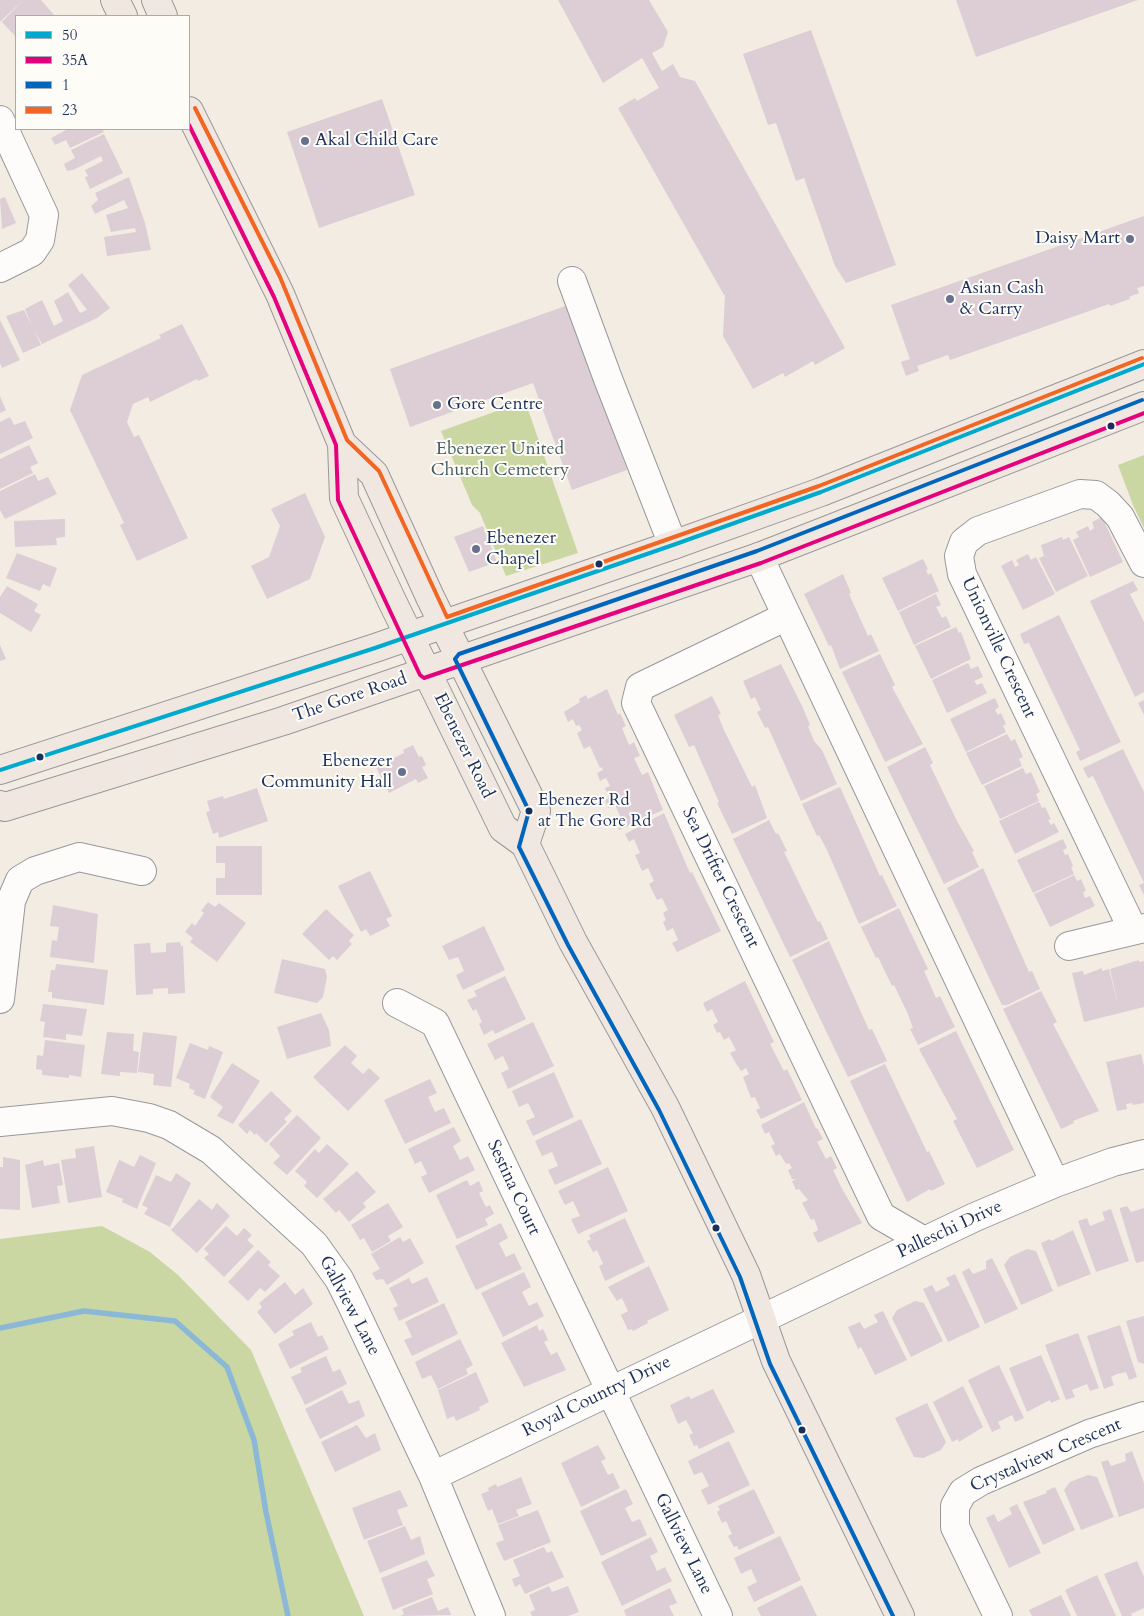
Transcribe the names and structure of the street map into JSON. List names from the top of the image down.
{
  "streets": {
    "main road": ["The Gore Road", "Ebenezer Road"],
    "street": [
      "Unionville Crescent",
      "Sea Drifter Crescent",
      "Sestina Court",
      "Palleschi Drive",
      "Gallview Lane",
      "Royal Country Drive",
      "Crystalview Crescent"
    ]
  },
  "crossings": [
    ["The Gore Road", "Ebenezer Road"],
    ["Ebenezer Road", "Palleschi Drive"],
    ["Ebenezer Road", "Royal Country Drive"],
    ["Sestina Court", "Gallview Lane"],
    ["Sestina Court", "Royal Country Drive"],
    ["Palleschi Drive", "Royal Country Drive"],
    ["Gallview Lane", "Royal Country Drive"]
  ],
  "parks": ["Ebenezer United Church Cemetery"],
  "places": [
    "Akal Child Care",
    "Daisy Mart",
    "Asian Cash & Carry",
    "Gore Centre",
    "Ebenezer Chapel",
    "Ebenezer Community Hall",
    "Ebenezer Rd at The Gore Rd"
  ],
  "lines": [
    "transit line 23",
    "transit line 35A",
    "transit line 50",
    "transit line 1"
  ],
  "legend": [
    "50",
    "35A",
    "1",
    "23"
  ]
}
